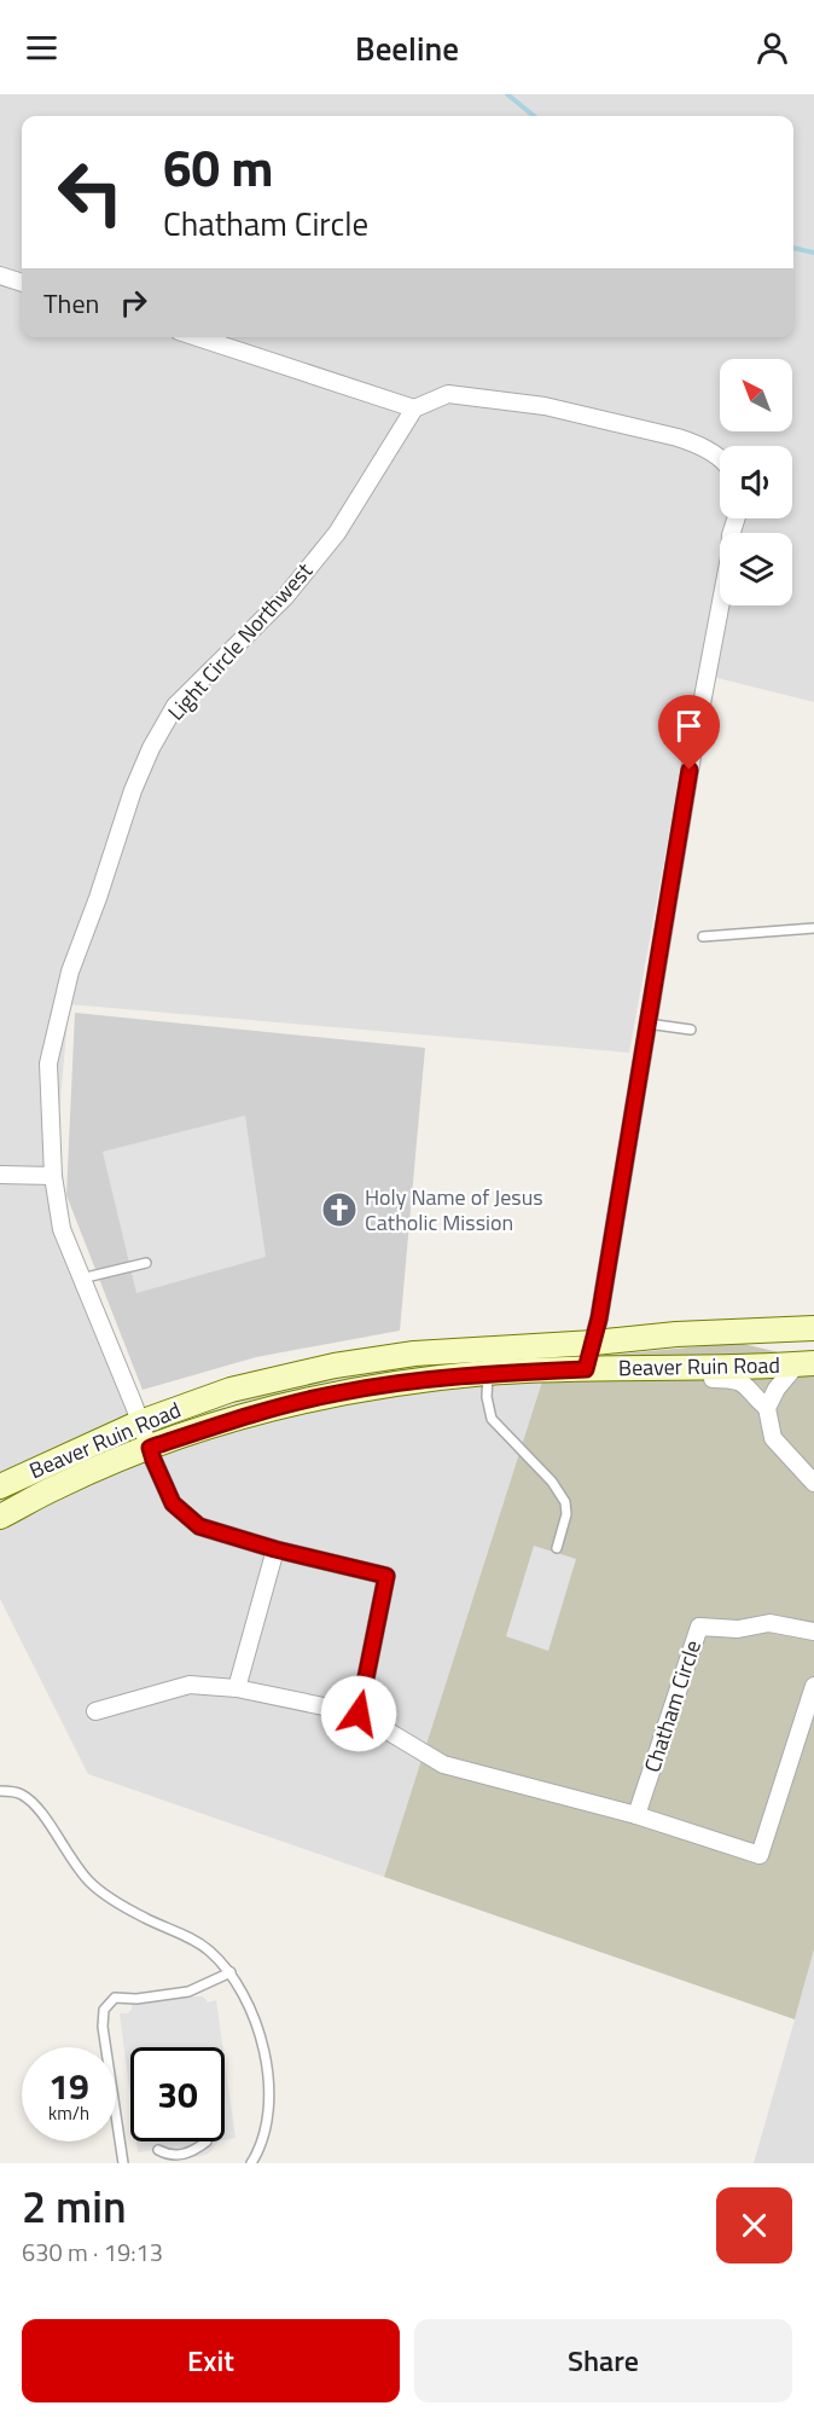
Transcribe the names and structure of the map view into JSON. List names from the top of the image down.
{
  "streets": {
    "main road": ["Beaver Ruin Road"],
    "street": ["Light Circle Northwest", "Chatham Circle"]
  },
  "crossings": [
    ["Light Circle Northwest", "Beaver Ruin Road"]
  ],
  "places": {
    "church": ["Holy Name of Jesus Catholic Mission"]
  },
  "north": "top left",
  "page": {
    "header": "Beeline",
    "turn": ["60 m", "Chatham Circle"],
    "then": "Then",
    "speed": "19 km/h",
    "limit": "30",
    "heading": ["2 min", "630 m · 19:13"],
    "buttons": ["Exit", "Share"]
  }
}
